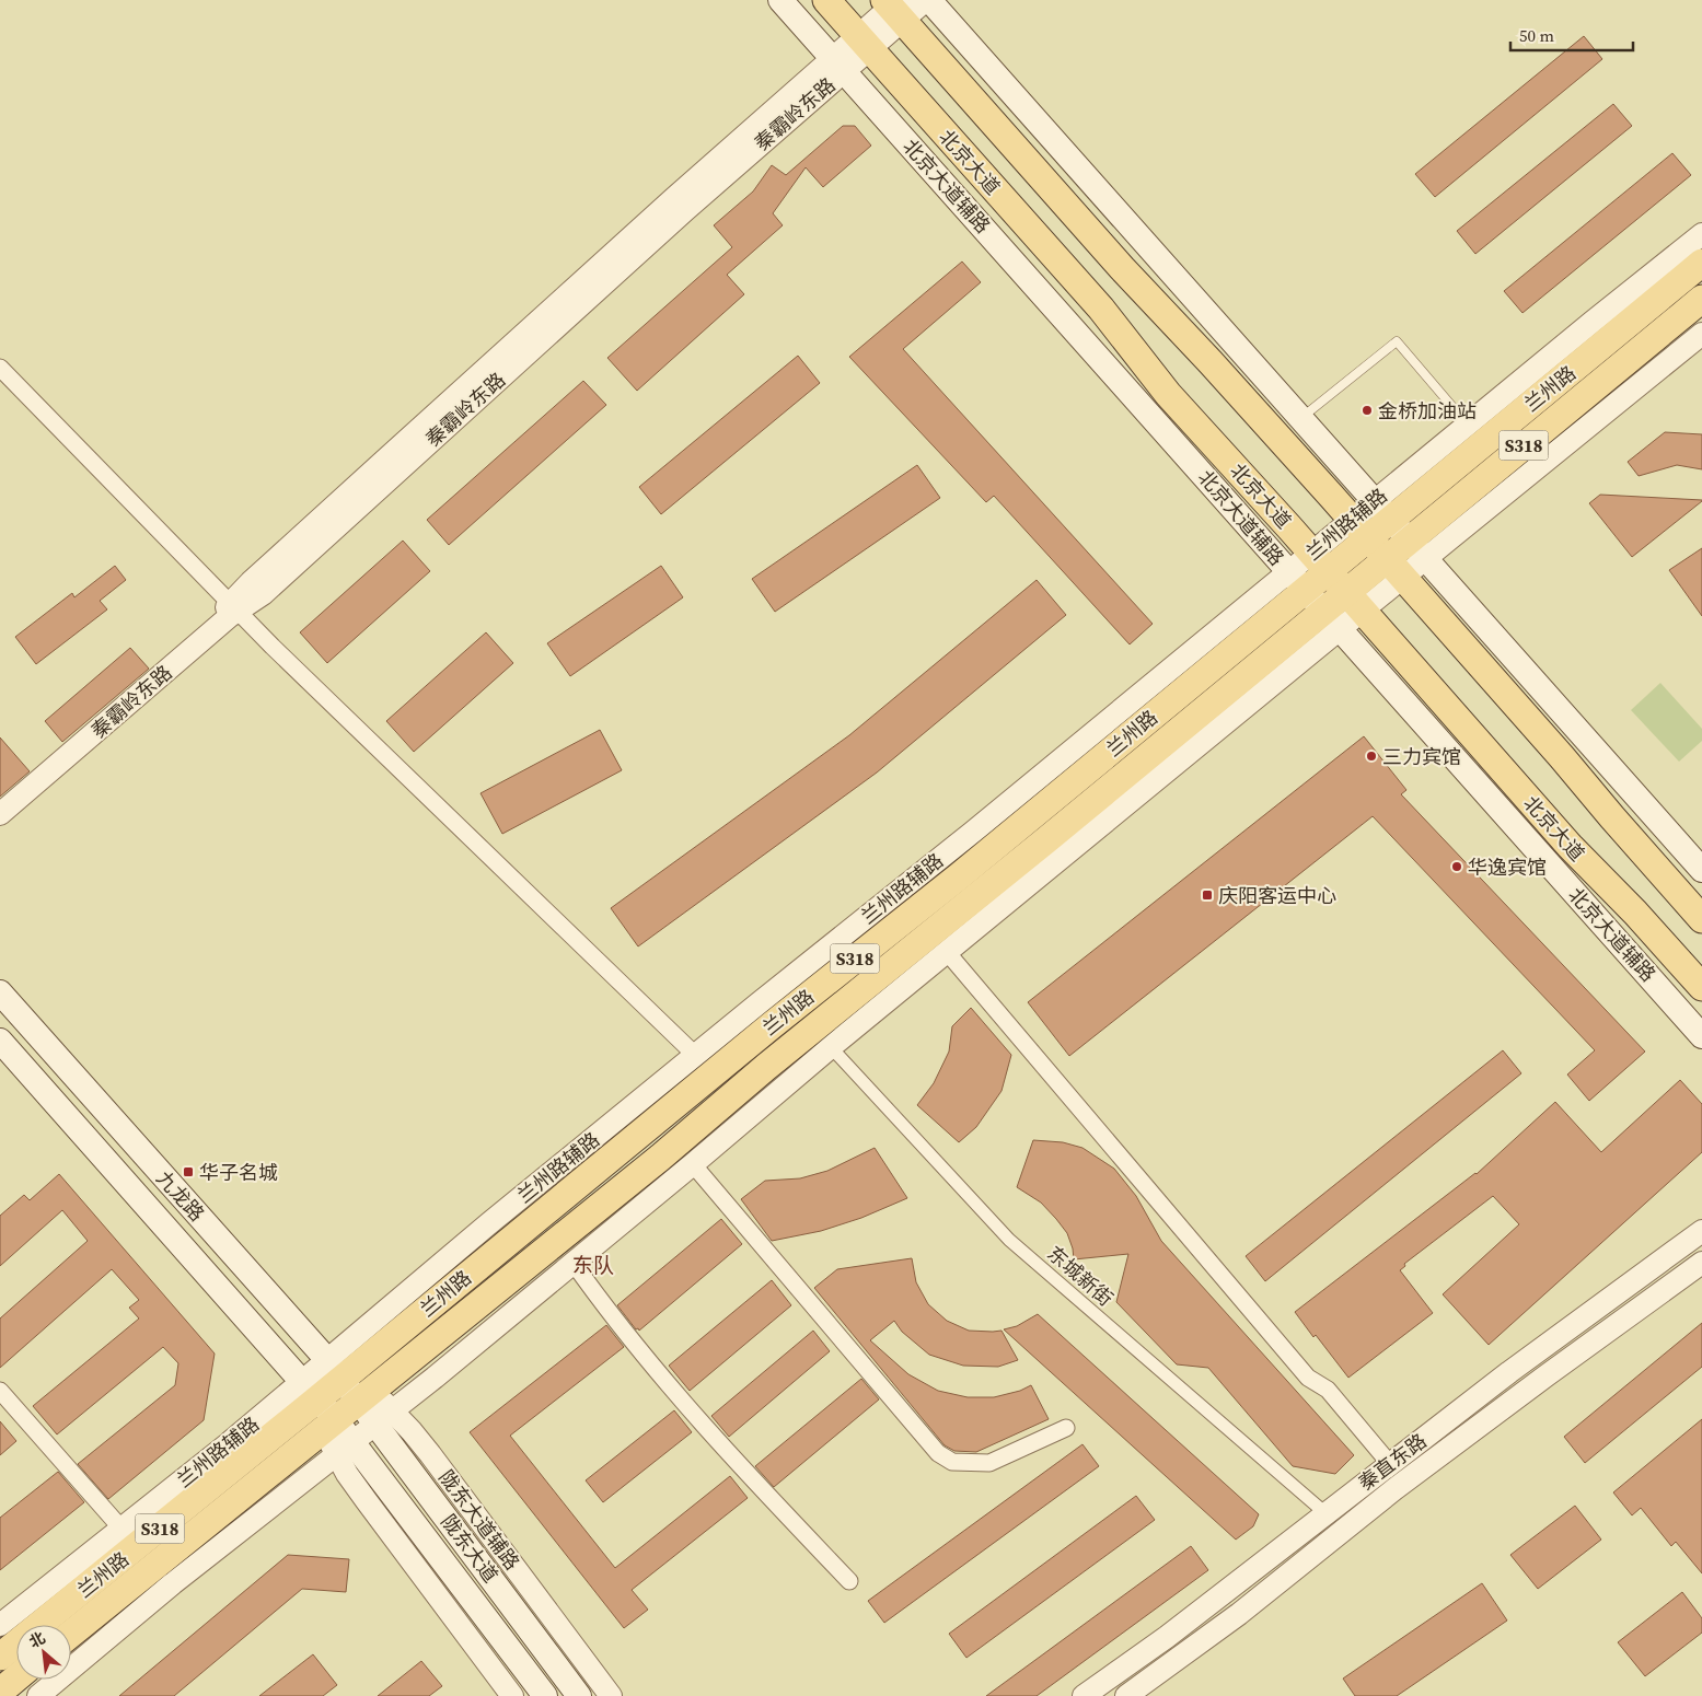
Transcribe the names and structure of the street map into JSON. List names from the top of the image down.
{
  "streets": {
    "main road": [
      "北京大道",
      "北京大道辅路",
      "兰州路",
      "S318",
      "九龙路",
      "陇东大道"
    ],
    "street": [
      "秦霸岭东路",
      "兰州路辅路",
      "东城新街",
      "秦直东路",
      "陇东大道辅路"
    ]
  },
  "crossings": [
    ["秦霸岭东路", "北京大道"],
    ["秦霸岭东路", "北京大道辅路"],
    ["北京大道", "兰州路"],
    ["北京大道辅路", "兰州路"],
    ["北京大道辅路", "兰州路辅路"],
    ["兰州路", "兰州路辅路"],
    ["兰州路", "九龙路"],
    ["兰州路", "陇东大道"],
    ["兰州路辅路", "九龙路"],
    ["九龙路", "陇东大道"],
    ["东城新街", "秦直东路"],
    ["陇东大道辅路", "陇东大道"]
  ],
  "districts": ["东队"],
  "places": {
    "other": ["金桥加油站", "三力宾馆", "华逸宾馆"],
    "transit": ["庆阳客运中心", "华子名城"]
  },
  "scale_bar": "50 m",
  "north": "top left"
}
